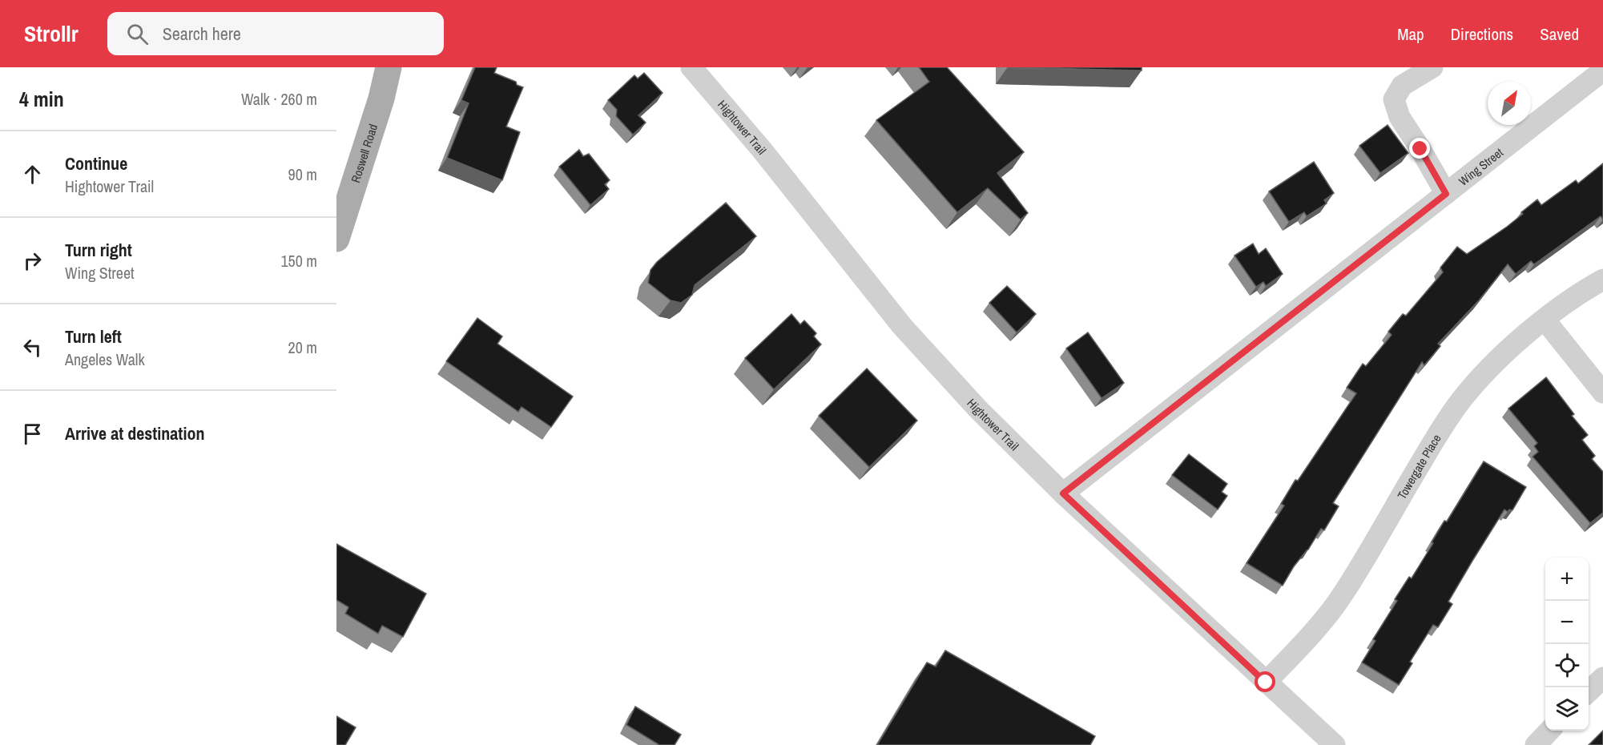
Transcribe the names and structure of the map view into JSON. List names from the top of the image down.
{
  "streets": {
    "main road": ["Roswell Road"],
    "street": ["Hightower Trail", "Wing Street", "Towergate Place"]
  },
  "crossings": [
    ["Hightower Trail", "Wing Street"],
    ["Hightower Trail", "Towergate Place"]
  ],
  "north": "top right",
  "page": {
    "header": "Strollr",
    "search": "Search here",
    "nav": ["Map", "Directions", "Saved"],
    "heading": ["4 min", "Walk · 260 m"],
    "list": [
      ["Continue", "Hightower Trail", "90 m"],
      ["Turn right", "Wing Street", "150 m"],
      ["Turn left", "Angeles Walk", "20 m"],
      "Arrive at destination"
    ],
    "map_buttons": ["+", "−"]
  }
}
